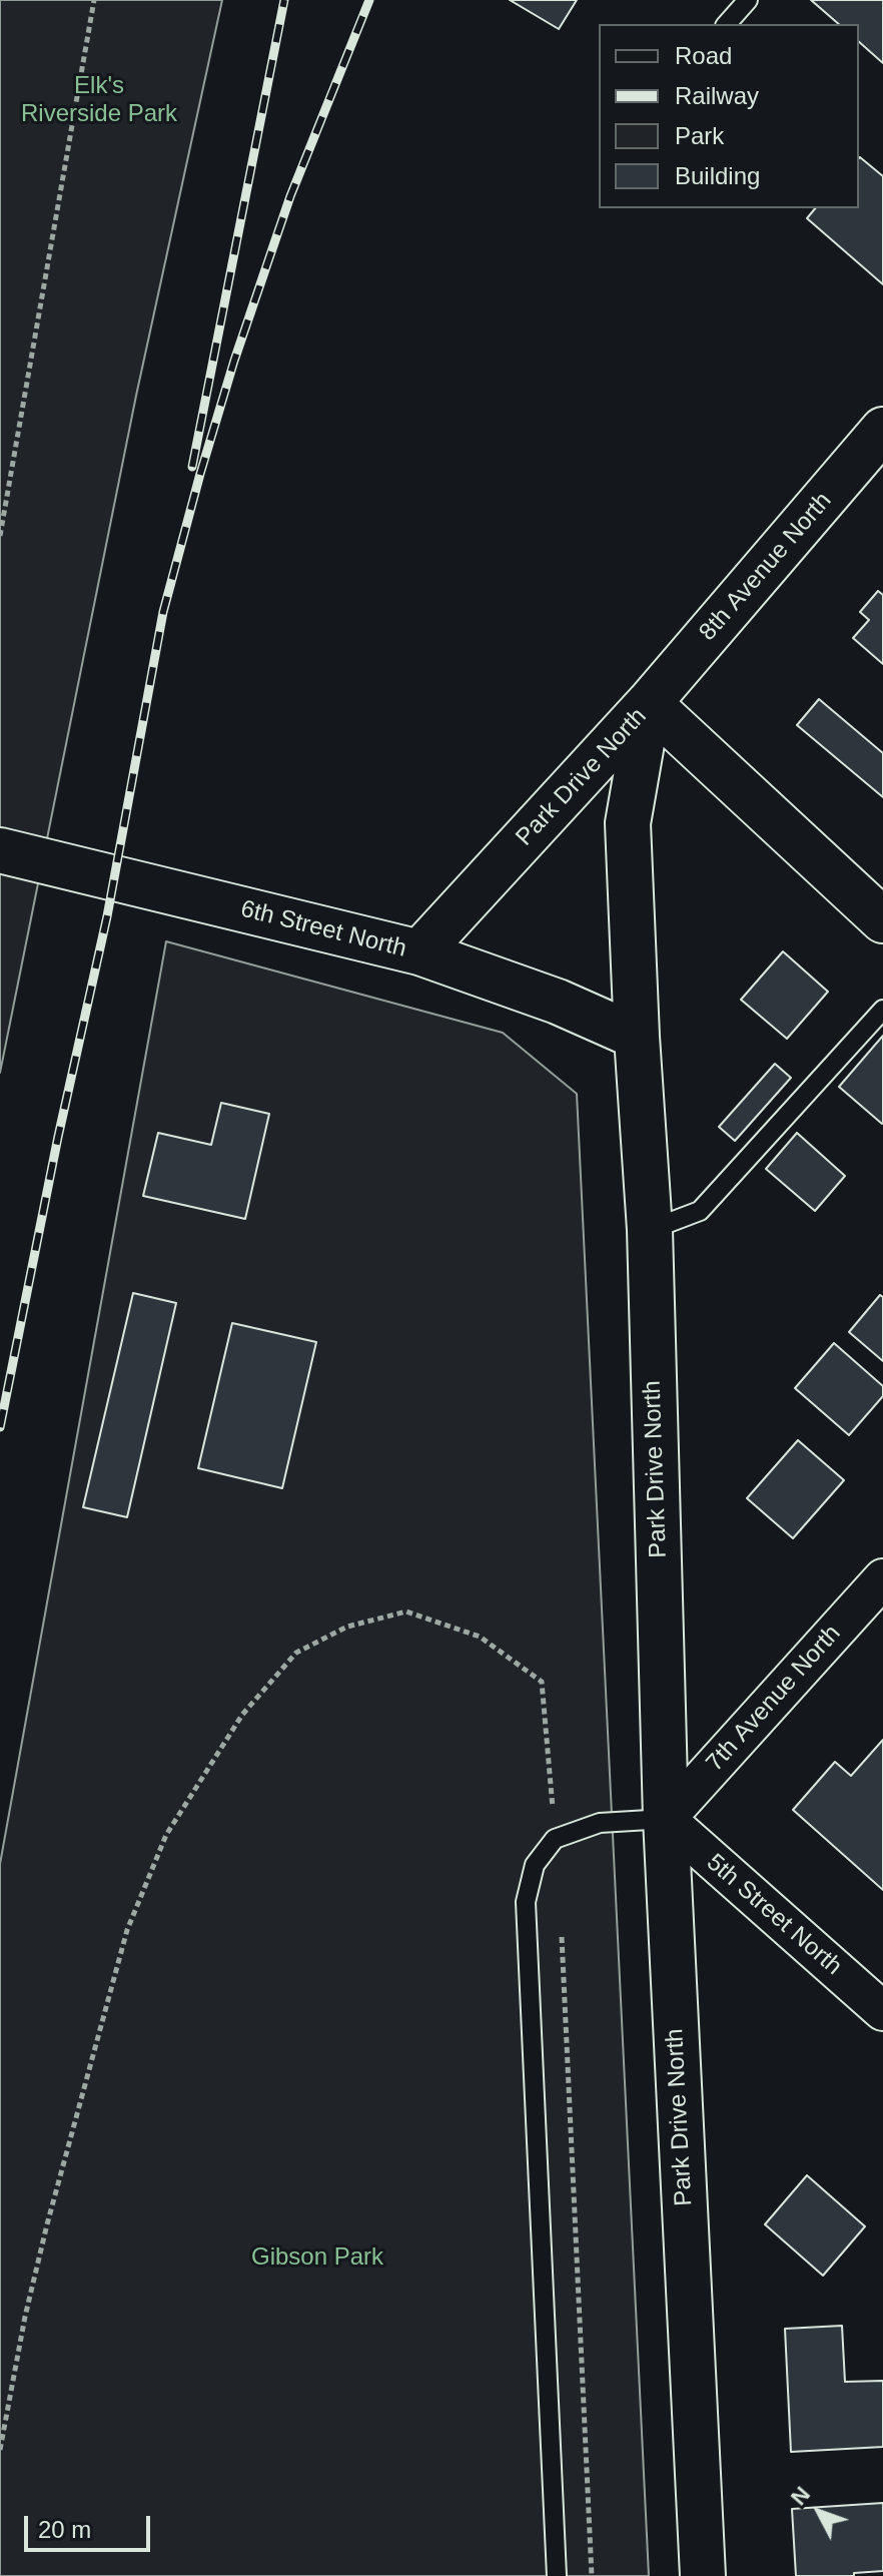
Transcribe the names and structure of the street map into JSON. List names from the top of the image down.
{
  "streets": {
    "street": [
      "8th Avenue North",
      "Park Drive North",
      "6th Street North",
      "7th Avenue North",
      "5th Street North"
    ]
  },
  "crossings": [
    ["8th Avenue North", "Park Drive North"],
    ["Park Drive North", "6th Street North"],
    ["Park Drive North", "7th Avenue North"],
    ["Park Drive North", "5th Street North"],
    ["7th Avenue North", "5th Street North"]
  ],
  "parks": ["Elk's Riverside Park", "Gibson Park"],
  "legend": [
    "Road",
    "Railway",
    "Park",
    "Building"
  ],
  "scale_bar": "20 m",
  "north": "top left"
}
